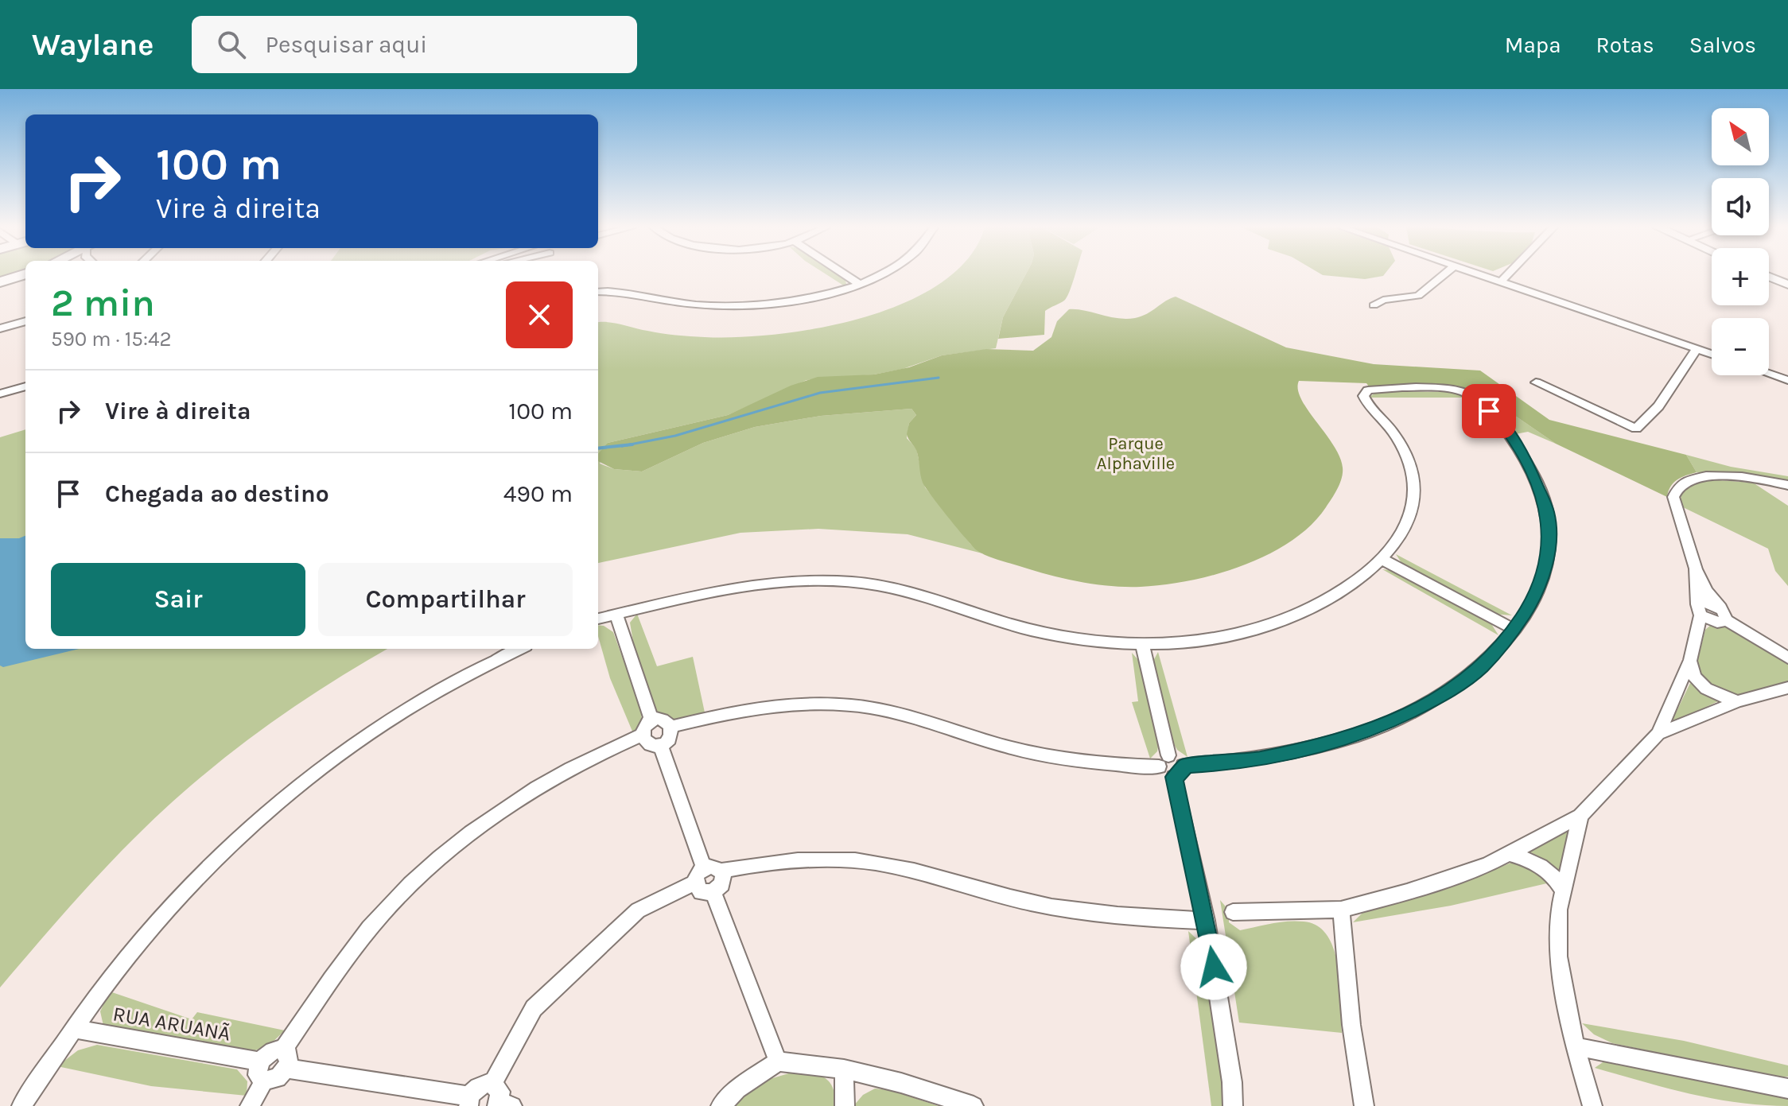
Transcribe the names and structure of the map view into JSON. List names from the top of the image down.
{
  "streets": {
    "street": ["RUA ARUANÃ"]
  },
  "parks": ["Parque Alphaville"],
  "north": "top left",
  "page": {
    "header": "Waylane",
    "search": "Pesquisar aqui",
    "nav": ["Mapa", "Rotas", "Salvos"],
    "map_buttons": ["+", "−"],
    "turn": ["100 m", "Vire à direita"],
    "heading": ["2 min", "590 m · 15:42"],
    "list": [
      {
        "name": "Vire à direita",
        "value": "100 m"
      },
      {
        "name": "Chegada ao destino",
        "value": "490 m"
      }
    ],
    "buttons": ["Sair", "Compartilhar"]
  }
}
